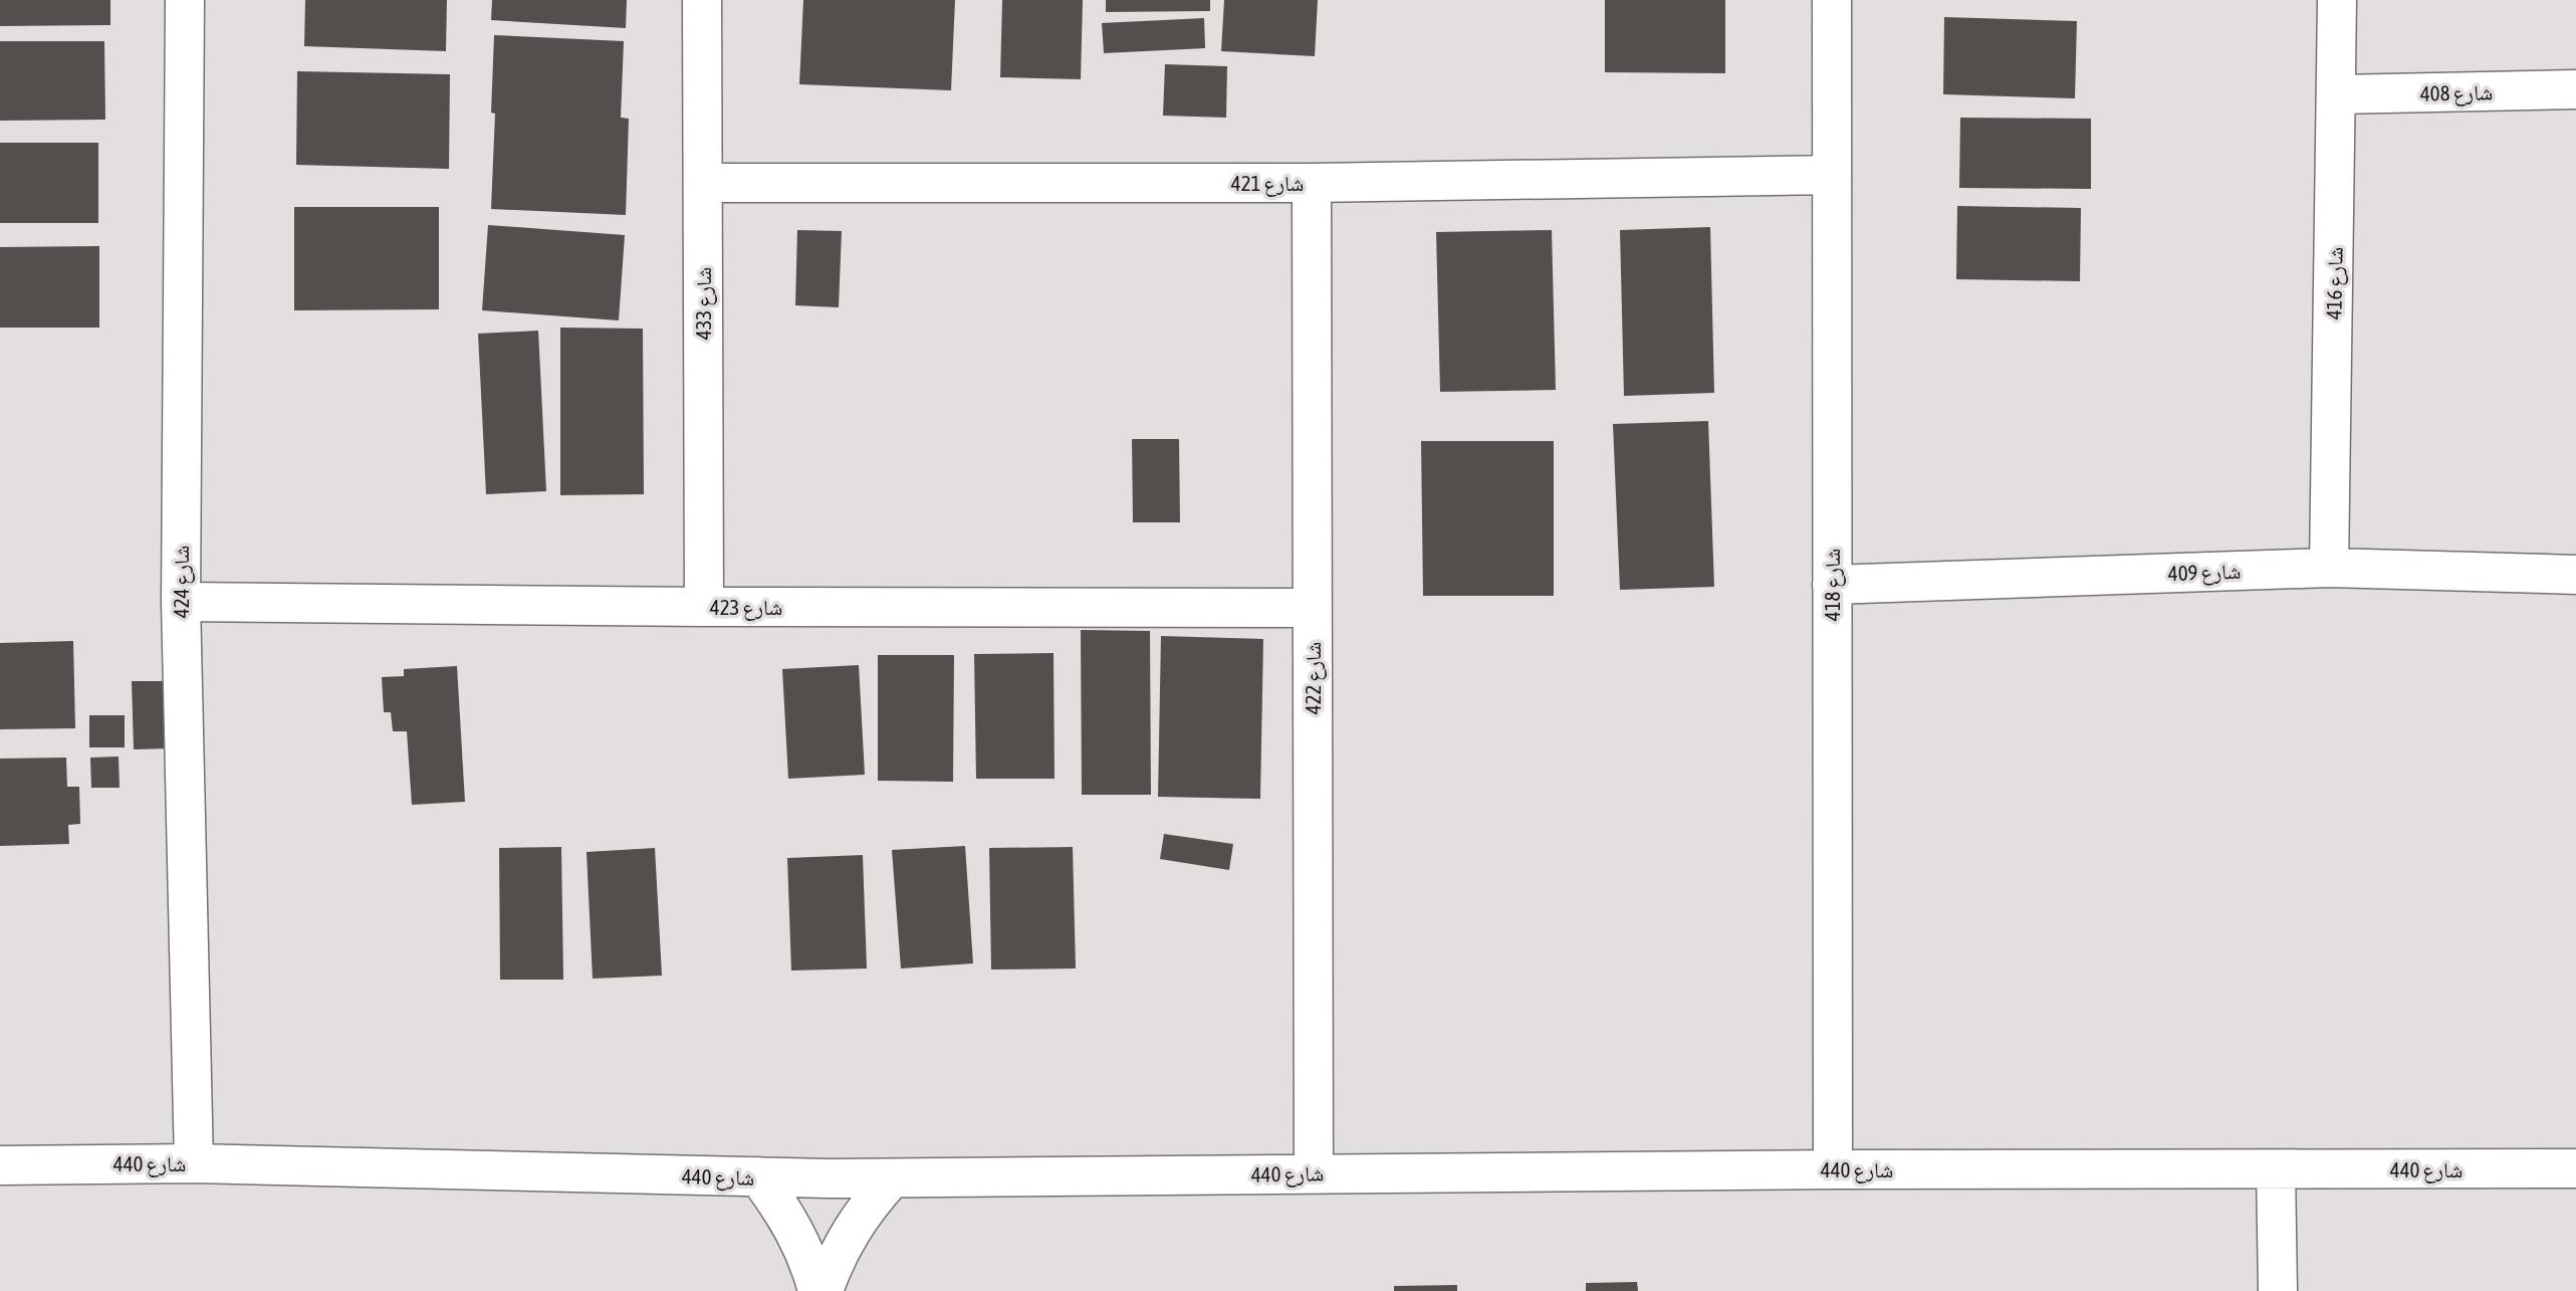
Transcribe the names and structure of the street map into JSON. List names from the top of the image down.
{
  "streets": {
    "street": [
      "شارع 408",
      "شارع 421",
      "شارع 416",
      "شارع 433",
      "شارع 409",
      "شارع 424",
      "شارع 418",
      "شارع 423",
      "شارع 422",
      "شارع 440"
    ]
  },
  "crossings": [
    ["شارع 408", "شارع 416"],
    ["شارع 421", "شارع 433"],
    ["شارع 421", "شارع 418"],
    ["شارع 421", "شارع 422"],
    ["شارع 416", "شارع 409"],
    ["شارع 433", "شارع 423"],
    ["شارع 409", "شارع 418"],
    ["شارع 424", "شارع 423"],
    ["شارع 424", "شارع 440"],
    ["شارع 418", "شارع 440"],
    ["شارع 423", "شارع 422"],
    ["شارع 422", "شارع 440"]
  ]
}
